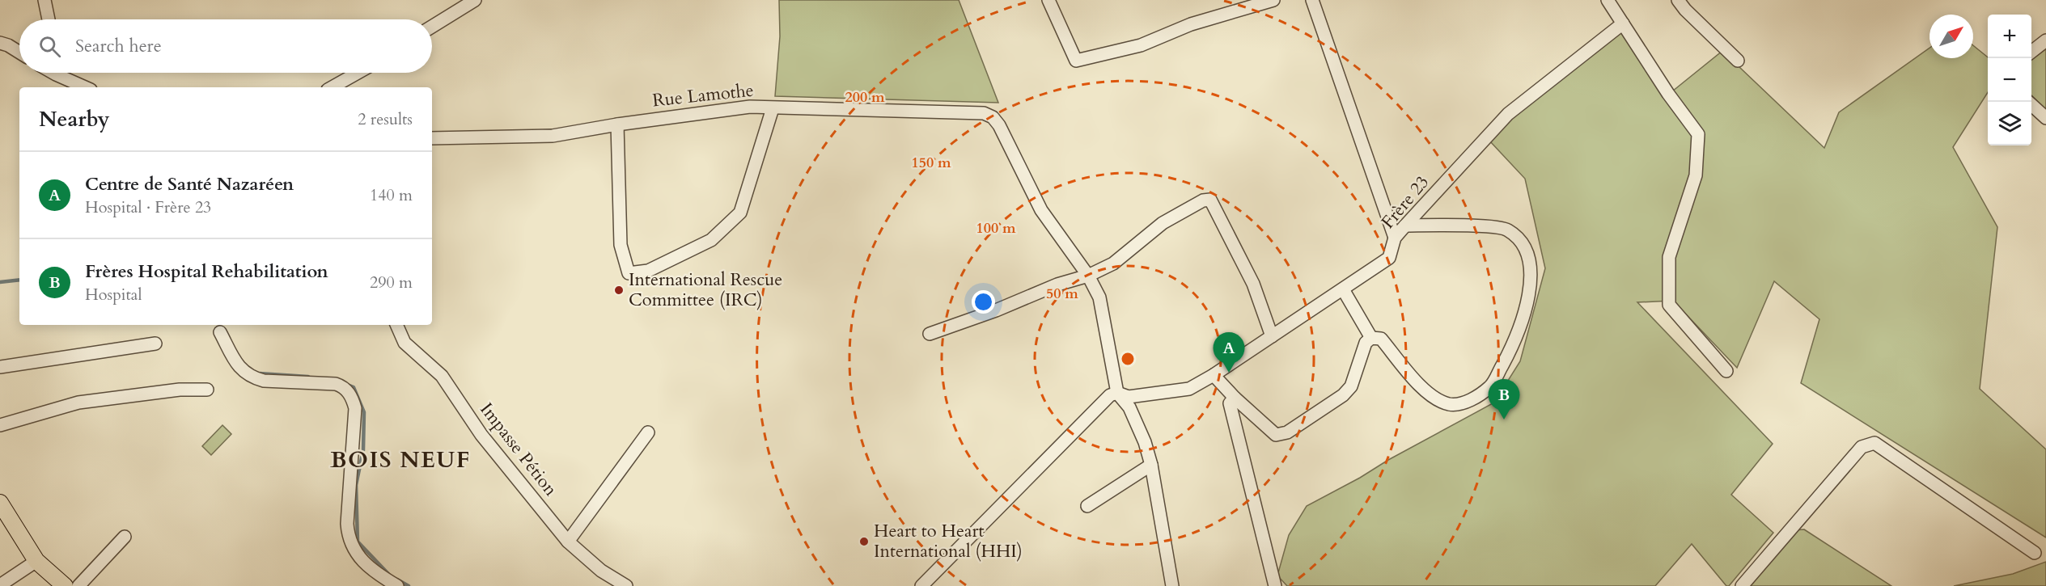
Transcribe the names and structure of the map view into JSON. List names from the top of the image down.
{
  "streets": {
    "street": ["Rue Lamothe", "Frère 23", "Impasse Pétion"]
  },
  "crossings": [
    ["Rue Lamothe", "Frère 23"]
  ],
  "districts": ["BOIS NEUF"],
  "places": ["International Rescue Committee (IRC)", "Heart to Heart International (HHI)"],
  "north": "top right",
  "page": {
    "map_buttons": ["+", "−"],
    "search": "Search here",
    "heading": ["Nearby", "2 results"],
    "list": [
      {
        "mark": "A",
        "name": "Centre de Santé Nazaréen",
        "note": "Hospital · Frère 23",
        "value": "140 m"
      },
      {
        "mark": "B",
        "name": "Frères Hospital Rehabilitation",
        "note": "Hospital",
        "value": "290 m"
      }
    ],
    "pins": ["A", "B"]
  },
  "rings": [
    "200 m",
    "150 m",
    "100 m",
    "50 m"
  ]
}
